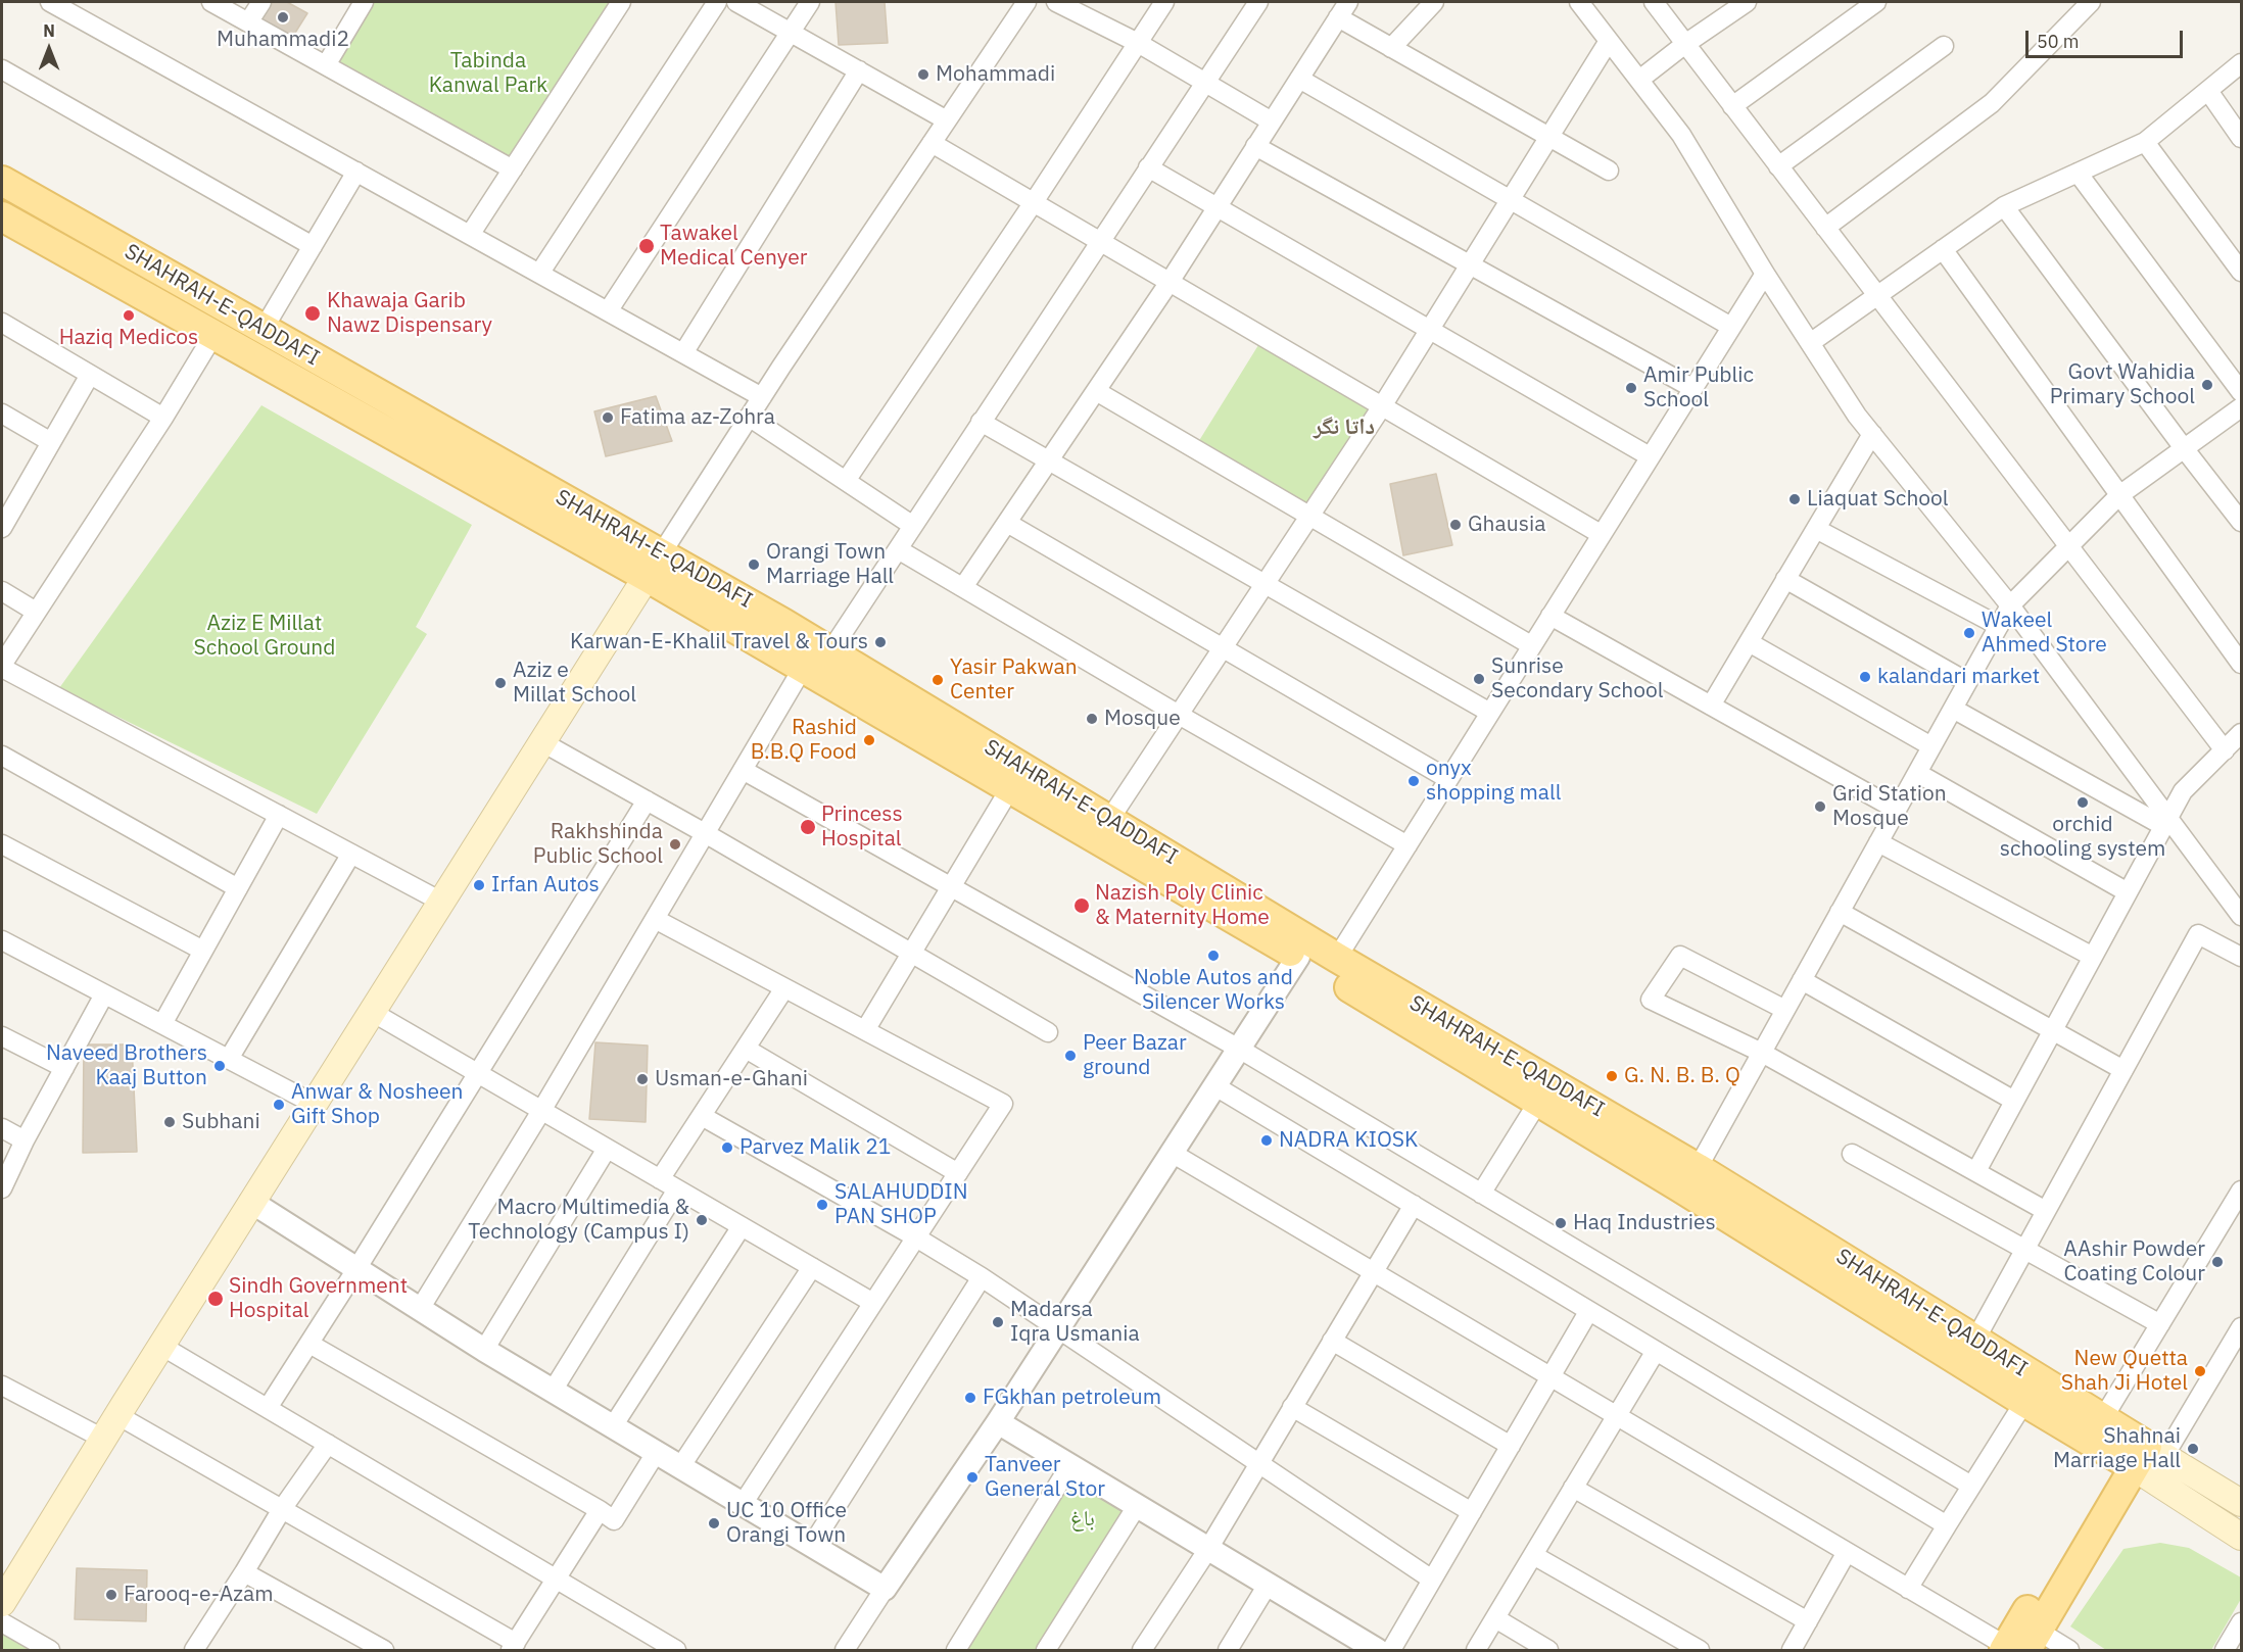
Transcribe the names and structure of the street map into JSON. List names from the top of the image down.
{
  "streets": {
    "main road": ["SHAHRAH-E-QADDAFI"]
  },
  "districts": ["داتا نگر"],
  "parks": ["Tabinda Kanwal Park", "Aziz E Millat School Ground", "باغ"],
  "places": [
    "Muhammadi2",
    "Mohammadi",
    "Tawakel Medical Cenyer",
    "Khawaja Garib Nawz Dispensary",
    "Haziq Medicos",
    "Govt Wahidia Primary School",
    "Amir Public School",
    "Fatima az-Zohra",
    "Liaquat School",
    "Ghausia",
    "Orangi Town Marriage Hall",
    "Wakeel Ahmed Store",
    "Karwan-E-Khalil Travel & Tours",
    "kalandari market",
    "Sunrise Secondary School",
    "Yasir Pakwan Center",
    "Aziz e Millat School",
    "Mosque",
    "Rashid B.B.Q Food",
    "onyx shopping mall",
    "orchid schooling system",
    "Grid Station Mosque",
    "Princess Hospital",
    "Rakhshinda Public School",
    "Irfan Autos",
    "Nazish Poly Clinic & Maternity Home",
    "Noble Autos and Silencer Works",
    "Peer Bazar ground",
    "Naveed Brothers Kaaj Button",
    "G. N. B. B. Q",
    "Usman-e-Ghani",
    "Anwar & Nosheen Gift Shop",
    "Subhani",
    "NADRA KIOSK",
    "Parvez Malik 21",
    "SALAHUDDIN PAN SHOP",
    "Macro Multimedia & Technology (Campus I)",
    "Haq Industries",
    "AAshir Powder Coating Colour",
    "Sindh Government Hospital",
    "Madarsa Iqra Usmania",
    "New Quetta Shah Ji Hotel",
    "FGkhan petroleum",
    "Shahnai Marriage Hall",
    "Tanveer General Stor",
    "UC 10 Office Orangi Town",
    "Farooq-e-Azam"
  ],
  "scale_bar": "50 m",
  "north": "top"
}
